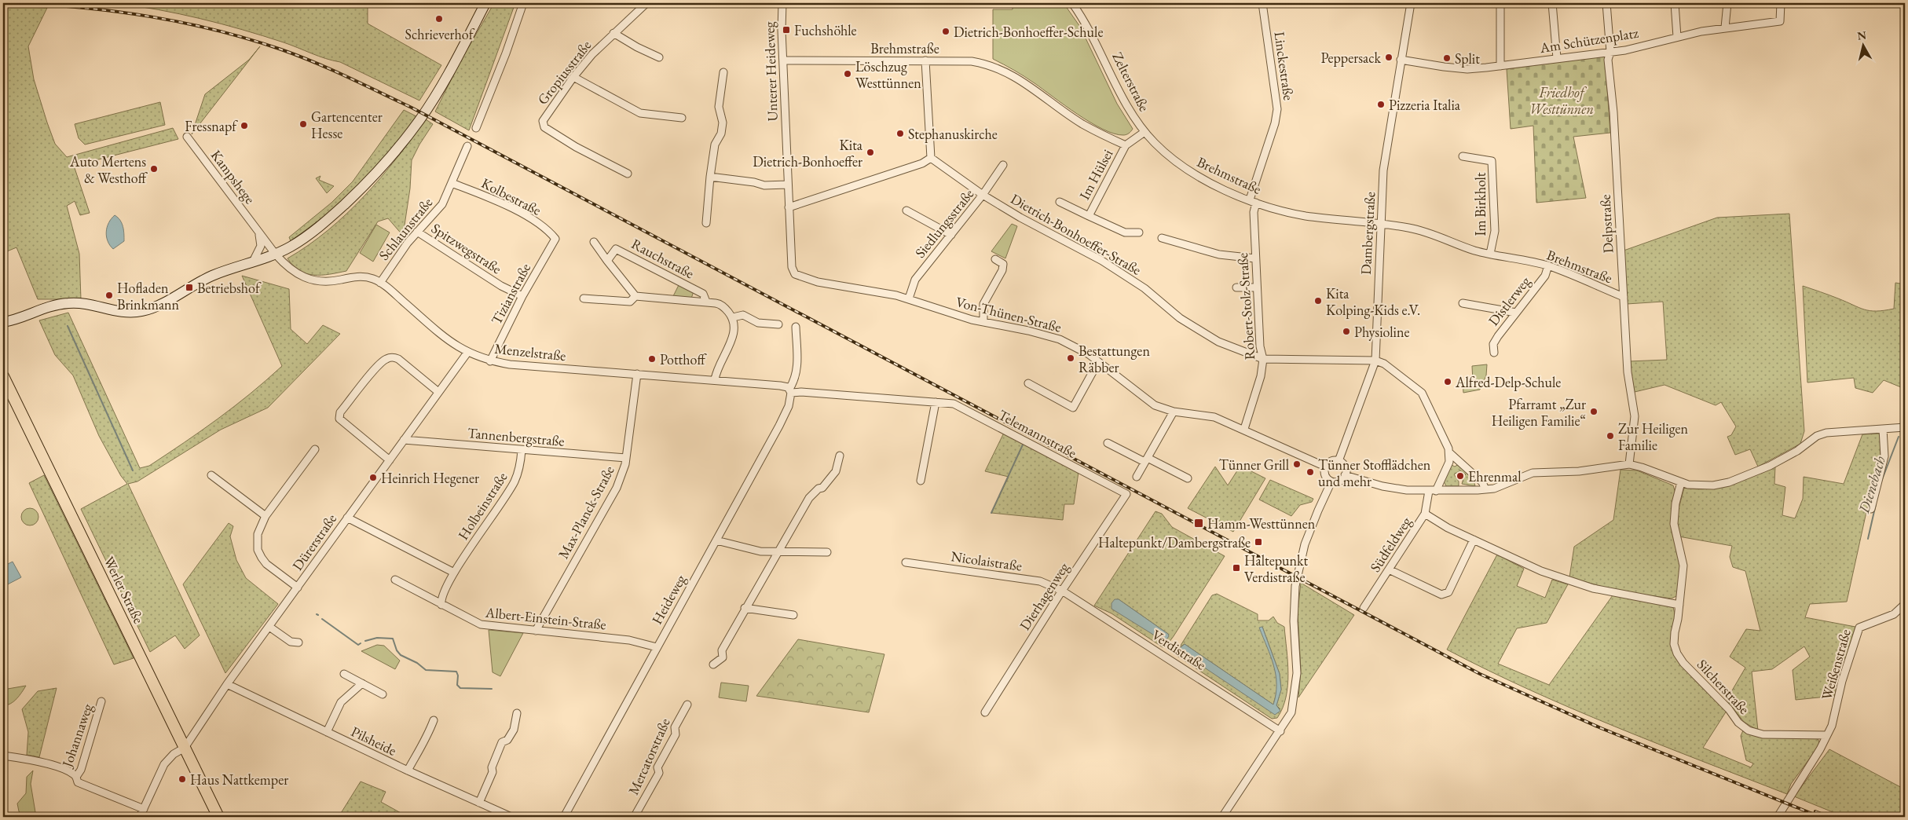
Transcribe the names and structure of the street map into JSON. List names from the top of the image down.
{
  "streets": {
    "main road": ["Werler Straße"],
    "street": [
      "Am Schützenplatz",
      "Brehmstraße",
      "Linckestraße",
      "Unterer Heideweg",
      "Gropiusstraße",
      "Zelterstraße",
      "Im Hülsei",
      "Kampshege",
      "Kolbestraße",
      "Im Birkholt",
      "Siedlungsstraße",
      "Delpstraße",
      "Schlaunstraße",
      "Dambergstraße",
      "Dietrich-Bonhoeffer-Straße",
      "Spitzwegstraße",
      "Rauchstraße",
      "Tizianstraße",
      "Distlerweg",
      "Robert-Stolz-Straße",
      "Von-Thünen-Straße",
      "Menzelstraße",
      "Telemannstraße",
      "Tannenbergstraße",
      "Holbeinstraße",
      "Max-Planck-Straße",
      "Dürerstraße",
      "Südfeldweg",
      "Nicolaistraße",
      "Dierhagenweg",
      "Heideweg",
      "Albert-Einstein-Straße",
      "Verdistraße",
      "Weißenstraße",
      "Silcherstraße",
      "Johannaweg",
      "Pilsheide",
      "Mercatorstraße"
    ]
  },
  "crossings": [
    ["Am Schützenplatz", "Delpstraße"],
    ["Am Schützenplatz", "Dambergstraße"],
    ["Brehmstraße", "Linckestraße"],
    ["Brehmstraße", "Unterer Heideweg"],
    ["Brehmstraße", "Zelterstraße"],
    ["Brehmstraße", "Im Hülsei"],
    ["Brehmstraße", "Im Birkholt"],
    ["Brehmstraße", "Delpstraße"],
    ["Brehmstraße", "Dambergstraße"],
    ["Brehmstraße", "Distlerweg"],
    ["Brehmstraße", "Robert-Stolz-Straße"],
    ["Linckestraße", "Robert-Stolz-Straße"],
    ["Unterer Heideweg", "Von-Thünen-Straße"],
    ["Kampshege", "Menzelstraße"],
    ["Kolbestraße", "Schlaunstraße"],
    ["Kolbestraße", "Tizianstraße"],
    ["Siedlungsstraße", "Dietrich-Bonhoeffer-Straße"],
    ["Siedlungsstraße", "Von-Thünen-Straße"],
    ["Schlaunstraße", "Spitzwegstraße"],
    ["Schlaunstraße", "Menzelstraße"],
    ["Dambergstraße", "Dietrich-Bonhoeffer-Straße"],
    ["Dambergstraße", "Von-Thünen-Straße"],
    ["Dietrich-Bonhoeffer-Straße", "Robert-Stolz-Straße"],
    ["Spitzwegstraße", "Tizianstraße"],
    ["Tizianstraße", "Menzelstraße"],
    ["Robert-Stolz-Straße", "Von-Thünen-Straße"],
    ["Menzelstraße", "Telemannstraße"],
    ["Menzelstraße", "Max-Planck-Straße"],
    ["Menzelstraße", "Dürerstraße"],
    ["Menzelstraße", "Heideweg"],
    ["Telemannstraße", "Dierhagenweg"],
    ["Telemannstraße", "Heideweg"],
    ["Tannenbergstraße", "Holbeinstraße"],
    ["Tannenbergstraße", "Max-Planck-Straße"],
    ["Tannenbergstraße", "Dürerstraße"],
    ["Holbeinstraße", "Albert-Einstein-Straße"],
    ["Max-Planck-Straße", "Albert-Einstein-Straße"],
    ["Dürerstraße", "Werler Straße"],
    ["Dürerstraße", "Pilsheide"],
    ["Nicolaistraße", "Dierhagenweg"],
    ["Nicolaistraße", "Verdistraße"],
    ["Dierhagenweg", "Verdistraße"],
    ["Heideweg", "Albert-Einstein-Straße"],
    ["Weißenstraße", "Silcherstraße"]
  ],
  "water": ["Dienebach"],
  "parks": ["Friedhof Westtünnen"],
  "places": {
    "other": [
      "Schrieverhof",
      "Dietrich-Bonhoeffer-Schule",
      "Peppersack",
      "Split",
      "Löschzug Westtünnen",
      "Pizzeria Italia",
      "Gartencenter Hesse",
      "Fressnapf",
      "Stephanuskirche",
      "Kita Dietrich-Bonhoeffer",
      "Auto Mertens & Westhoff",
      "Hofladen Brinkmann",
      "Kita Kolping-Kids e.V.",
      "Physioline",
      "Bestattungen Räbber",
      "Potthoff",
      "Alfred-Delp-Schule",
      "Pfarramt „Zur Heiligen Familie“",
      "Zur Heiligen Familie",
      "Tünner Grill",
      "Tünner Stofflädchen und mehr",
      "Ehrenmal",
      "Heinrich Hegener",
      "Haus Nattkemper"
    ],
    "transit": [
      "Fuchshöhle",
      "Betriebshof",
      "Hamm-Westtünnen",
      "Haltepunkt/Dambergstraße",
      "Haltepunkt Verdistraße"
    ]
  },
  "north": "top"
}
